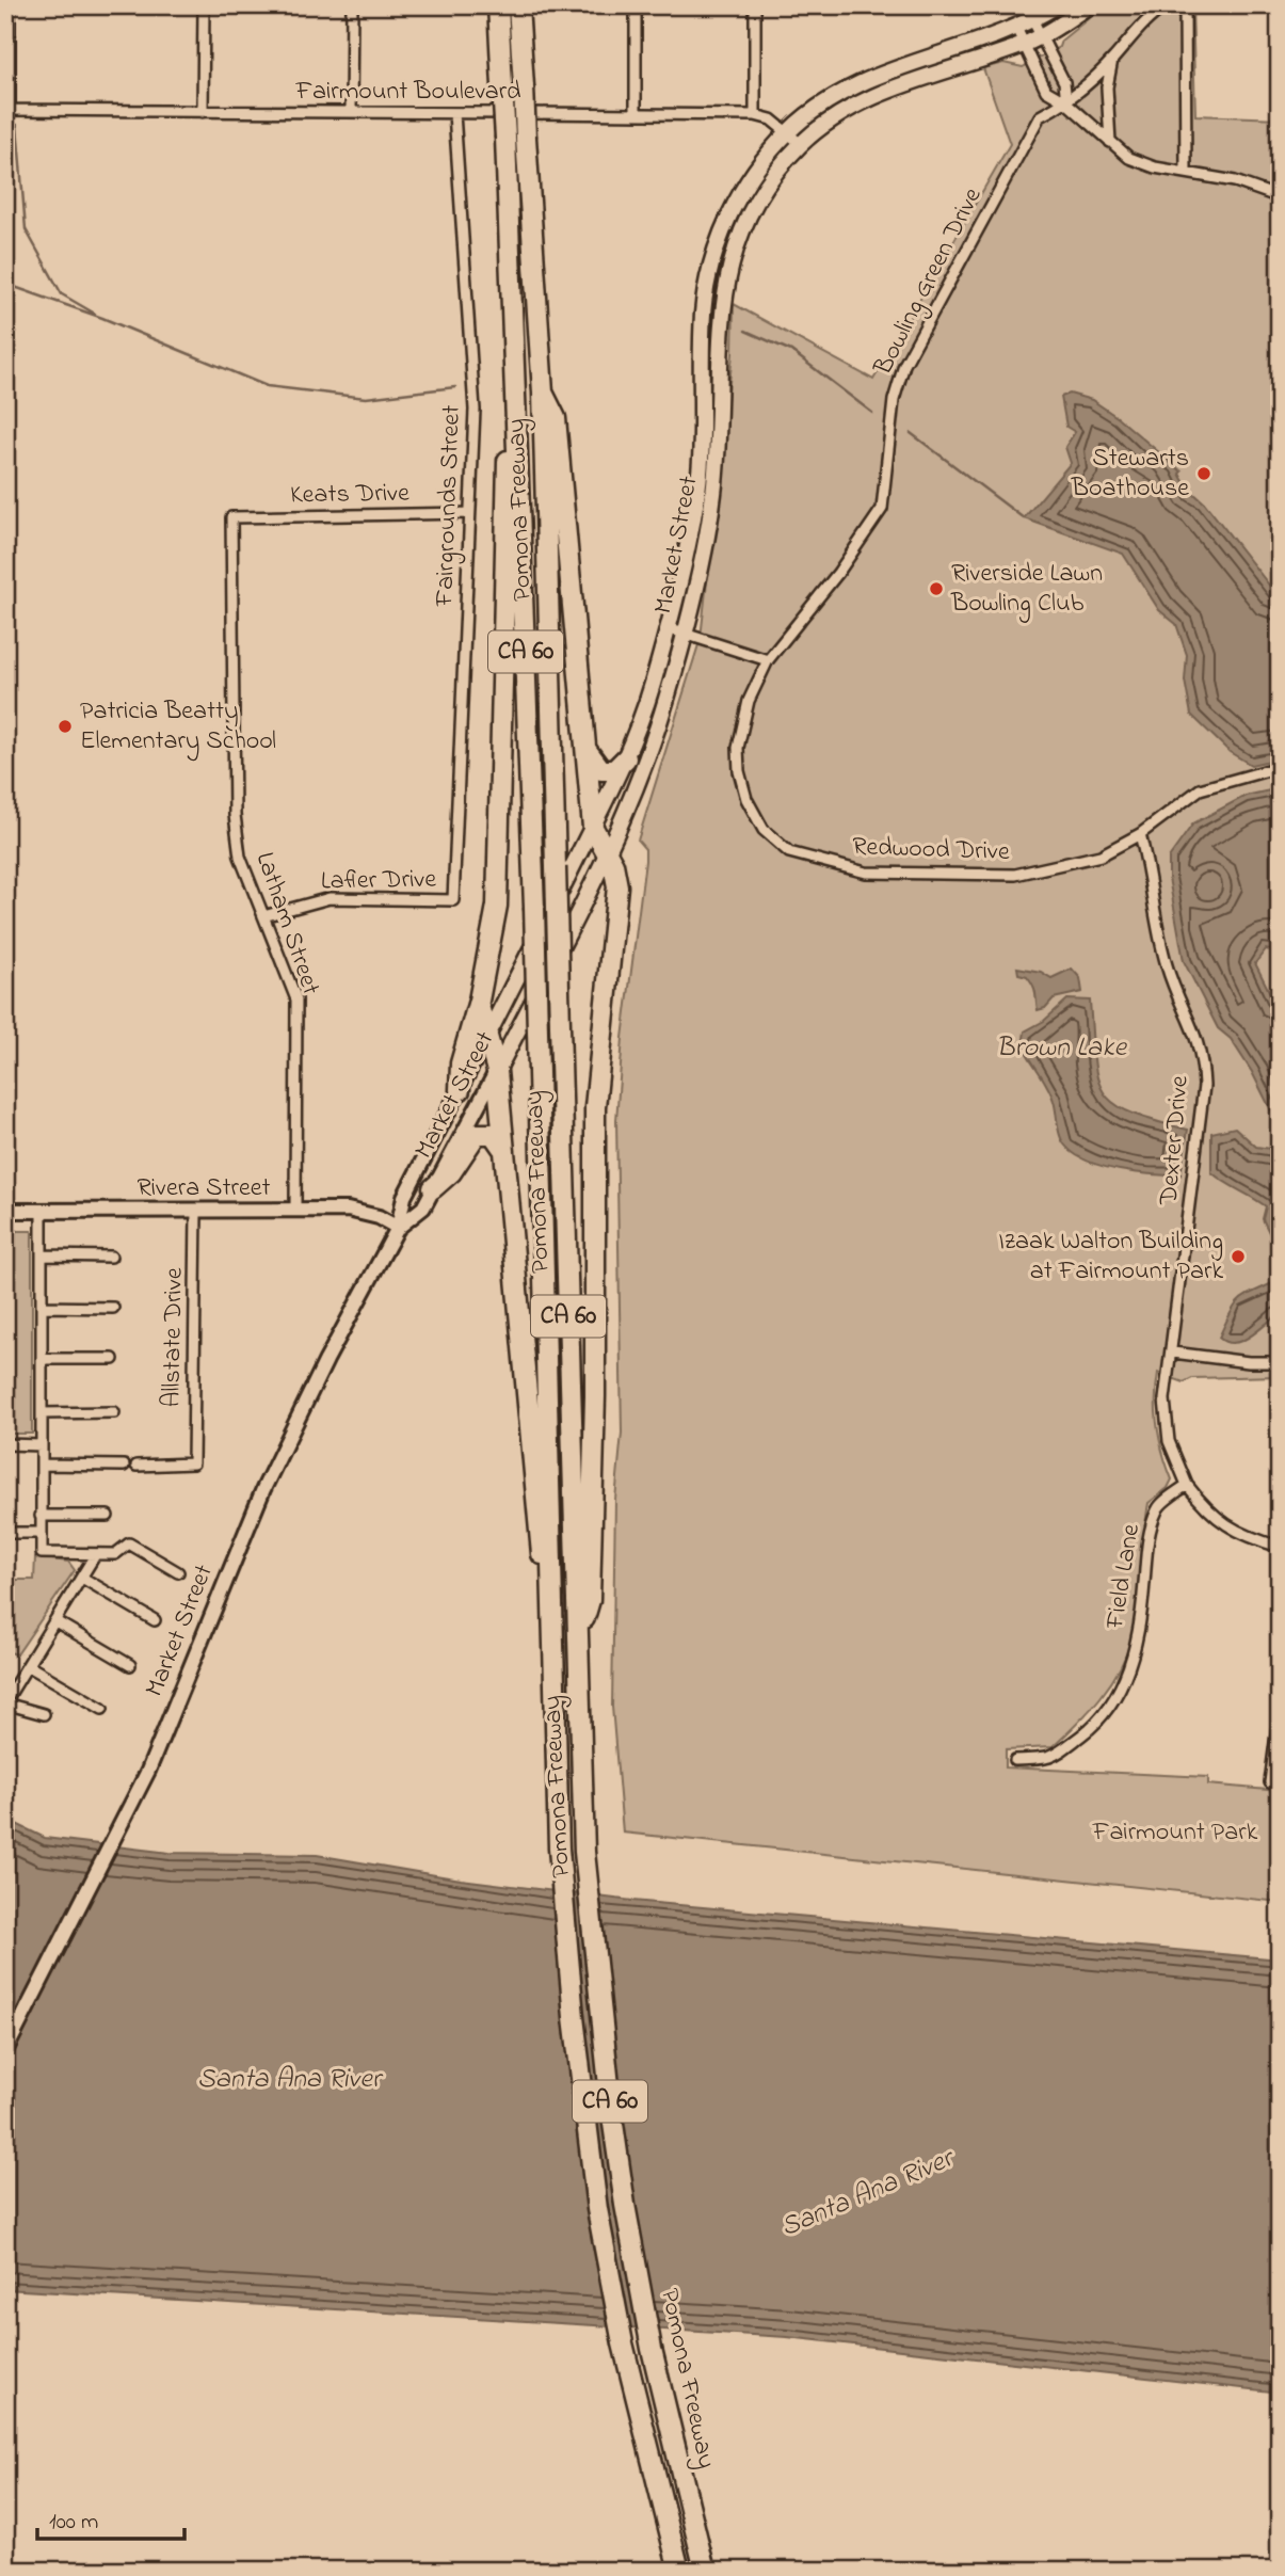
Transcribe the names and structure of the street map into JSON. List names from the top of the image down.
{
  "streets": {
    "highway": ["Pomona Freeway", "CA 60"],
    "main road": ["Market Street", "Rivera Street"],
    "street": [
      "Fairmount Boulevard",
      "Bowling Green Drive",
      "Keats Drive",
      "Fairgrounds Street",
      "Redwood Drive",
      "Lafler Drive",
      "Latham Street",
      "Dexter Drive",
      "Allstate Drive",
      "Field Lane"
    ]
  },
  "crossings": [
    ["Fairmount Boulevard", "Fairgrounds Street"],
    ["Fairmount Boulevard", "Market Street"],
    ["Bowling Green Drive", "Redwood Drive"],
    ["Keats Drive", "Fairgrounds Street"],
    ["Keats Drive", "Latham Street"],
    ["Fairgrounds Street", "Lafler Drive"],
    ["Market Street", "Rivera Street"],
    ["Redwood Drive", "Dexter Drive"],
    ["Lafler Drive", "Latham Street"],
    ["Latham Street", "Rivera Street"],
    ["Rivera Street", "Allstate Drive"]
  ],
  "water": ["Brown Lake", "Santa Ana River"],
  "parks": ["Fairmount Park"],
  "places": [
    "Stewarts Boathouse",
    "Riverside Lawn Bowling Club",
    "Patricia Beatty Elementary School",
    "Izaak Walton Building at Fairmount Park"
  ],
  "scale_bar": "100 m"
}
